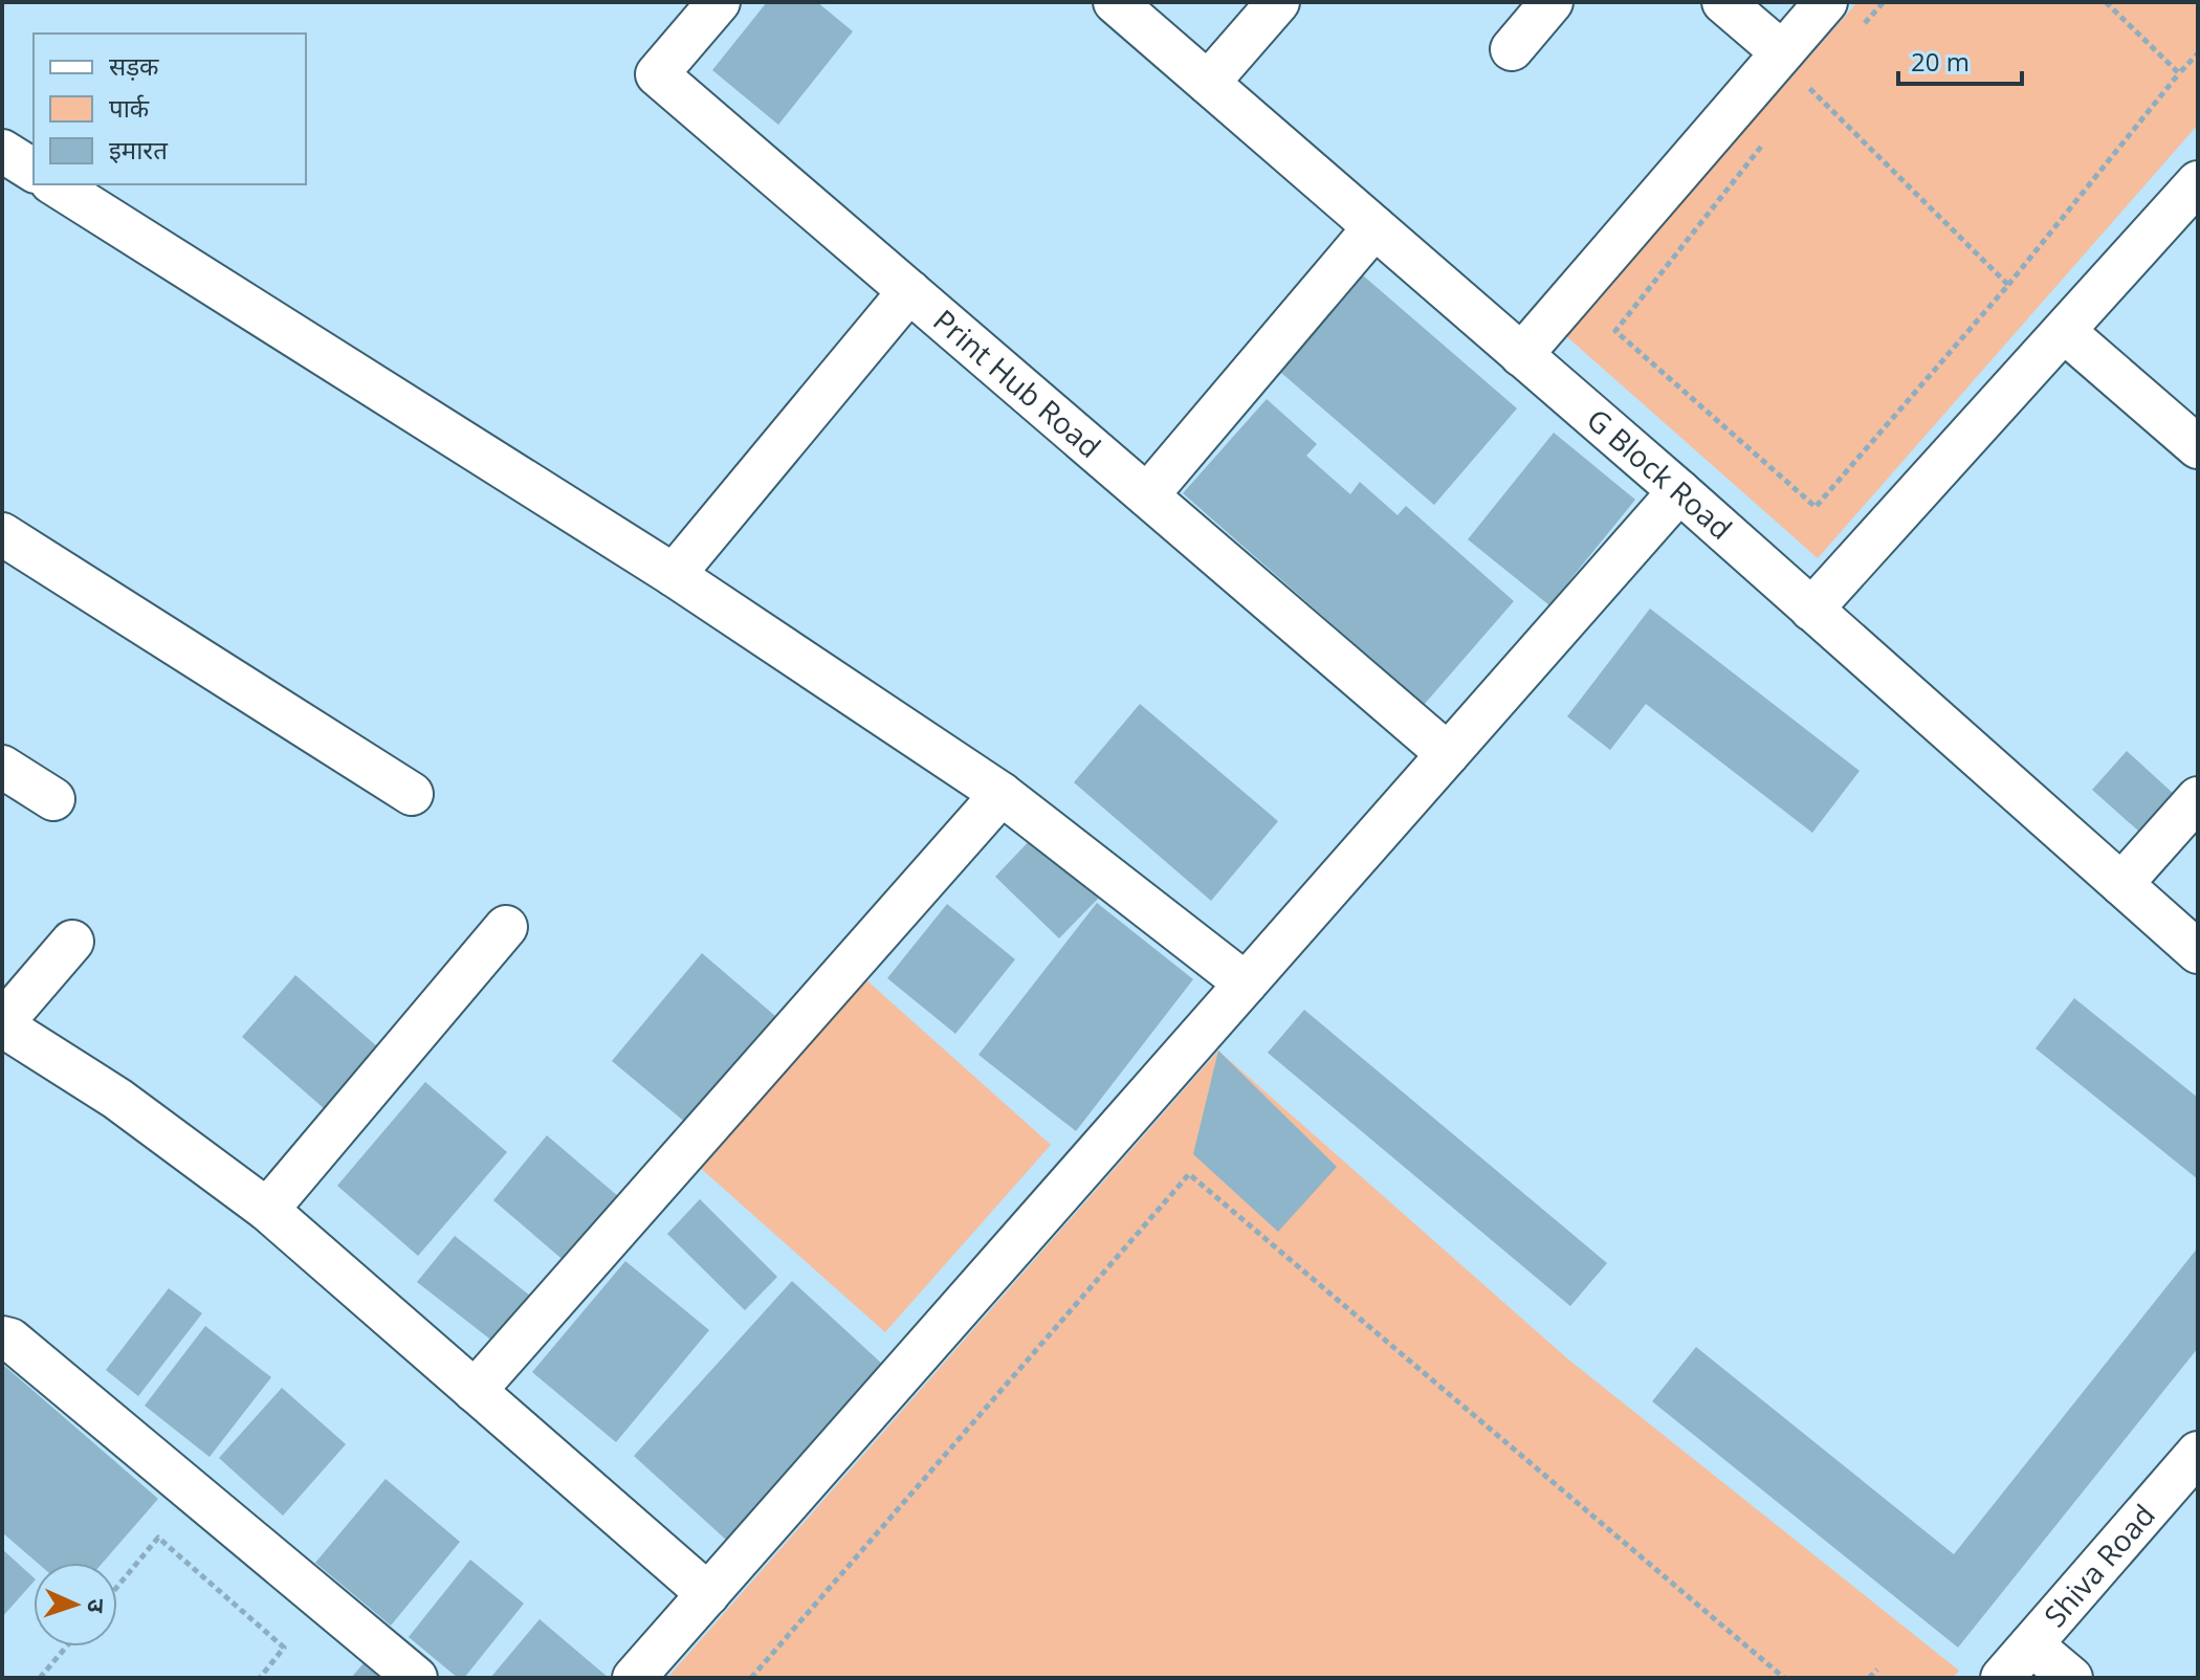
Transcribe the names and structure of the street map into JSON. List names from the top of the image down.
{
  "streets": {
    "street": ["Print Hub Road", "G Block Road", "Shiva Road"]
  },
  "legend": ["सड़क", "पार्क", "इमारत"],
  "scale_bar": "20 m",
  "north": "right"
}
